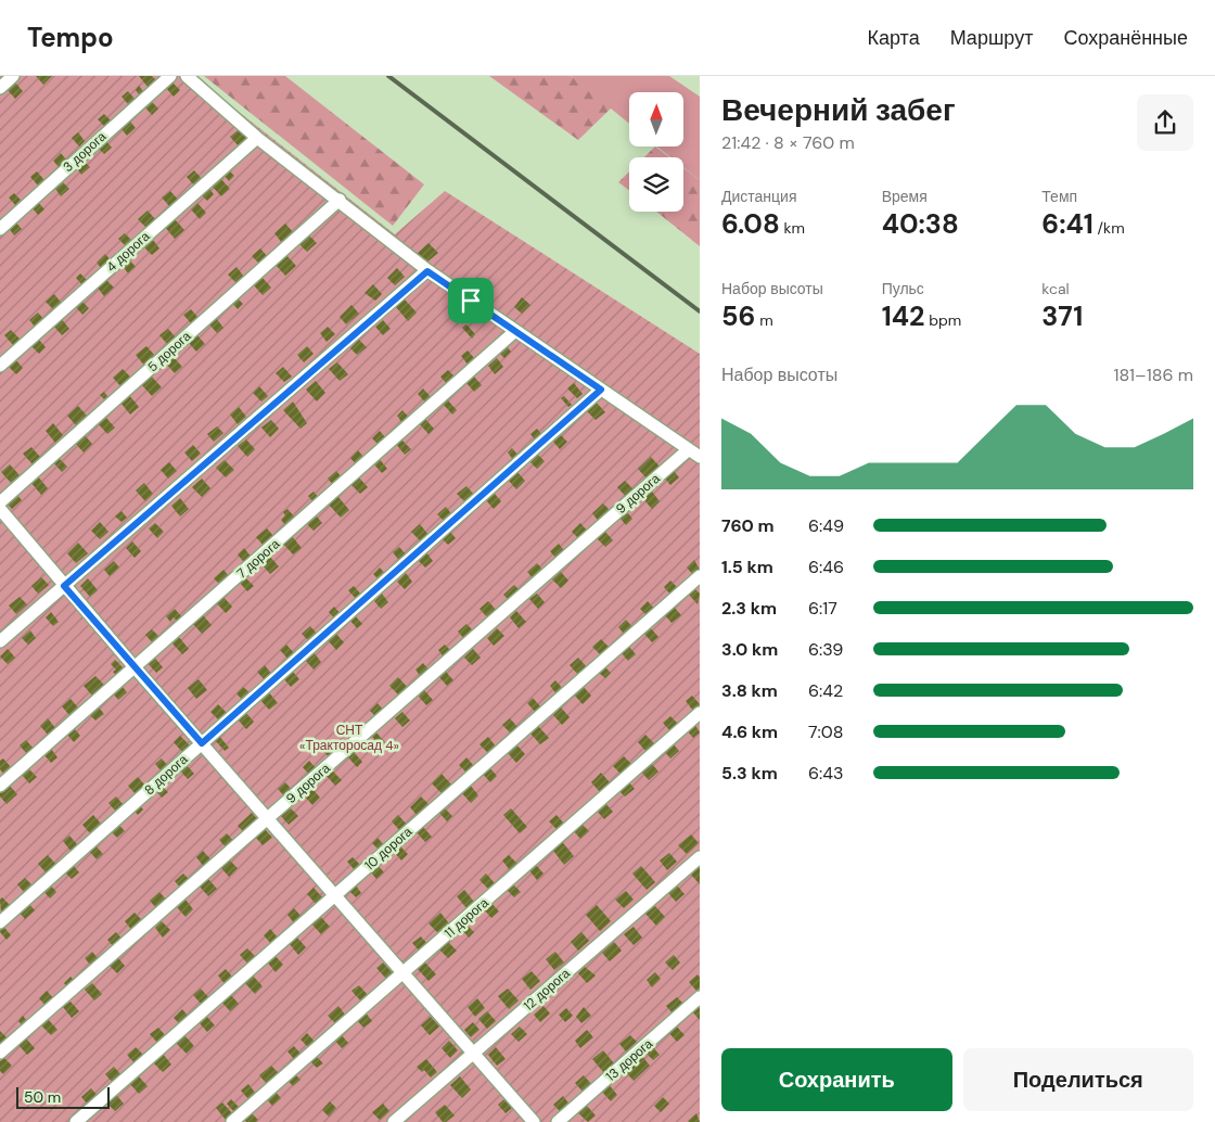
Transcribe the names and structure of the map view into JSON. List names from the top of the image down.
{
  "streets": {
    "street": [
      "3 дорога",
      "4 дорога",
      "5 дорога",
      "9 дорога",
      "7 дорога",
      "8 дорога",
      "10 дорога",
      "11 дорога",
      "12 дорога",
      "13 дорога"
    ]
  },
  "parks": ["СНТ «Тракторосад 4»"],
  "scale_bar": "50 m",
  "north": "top",
  "page": {
    "header": "Tempo",
    "nav": ["Карта", "Маршрут", "Сохранённые"],
    "heading": ["Вечерний забег", "21:42 · 8 × 760 m"],
    "stats": [
      ["Дистанция", "6.08 km"],
      ["Время", "40:38"],
      ["Темп", "6:41 /km"],
      ["Набор высоты", "56 m"],
      ["Пульс", "142 bpm"],
      ["kcal", "371"]
    ],
    "chart": ["Набор высоты", "181–186 m"],
    "list": [
      {
        "name": "760 m",
        "note": "6:49"
      },
      {
        "name": "1.5 km",
        "note": "6:46"
      },
      {
        "name": "2.3 km",
        "note": "6:17"
      },
      {
        "name": "3.0 km",
        "note": "6:39"
      },
      {
        "name": "3.8 km",
        "note": "6:42"
      },
      {
        "name": "4.6 km",
        "note": "7:08"
      },
      {
        "name": "5.3 km",
        "note": "6:43"
      }
    ],
    "buttons": ["Сохранить", "Поделиться"],
    "scale": "50 m"
  }
}
